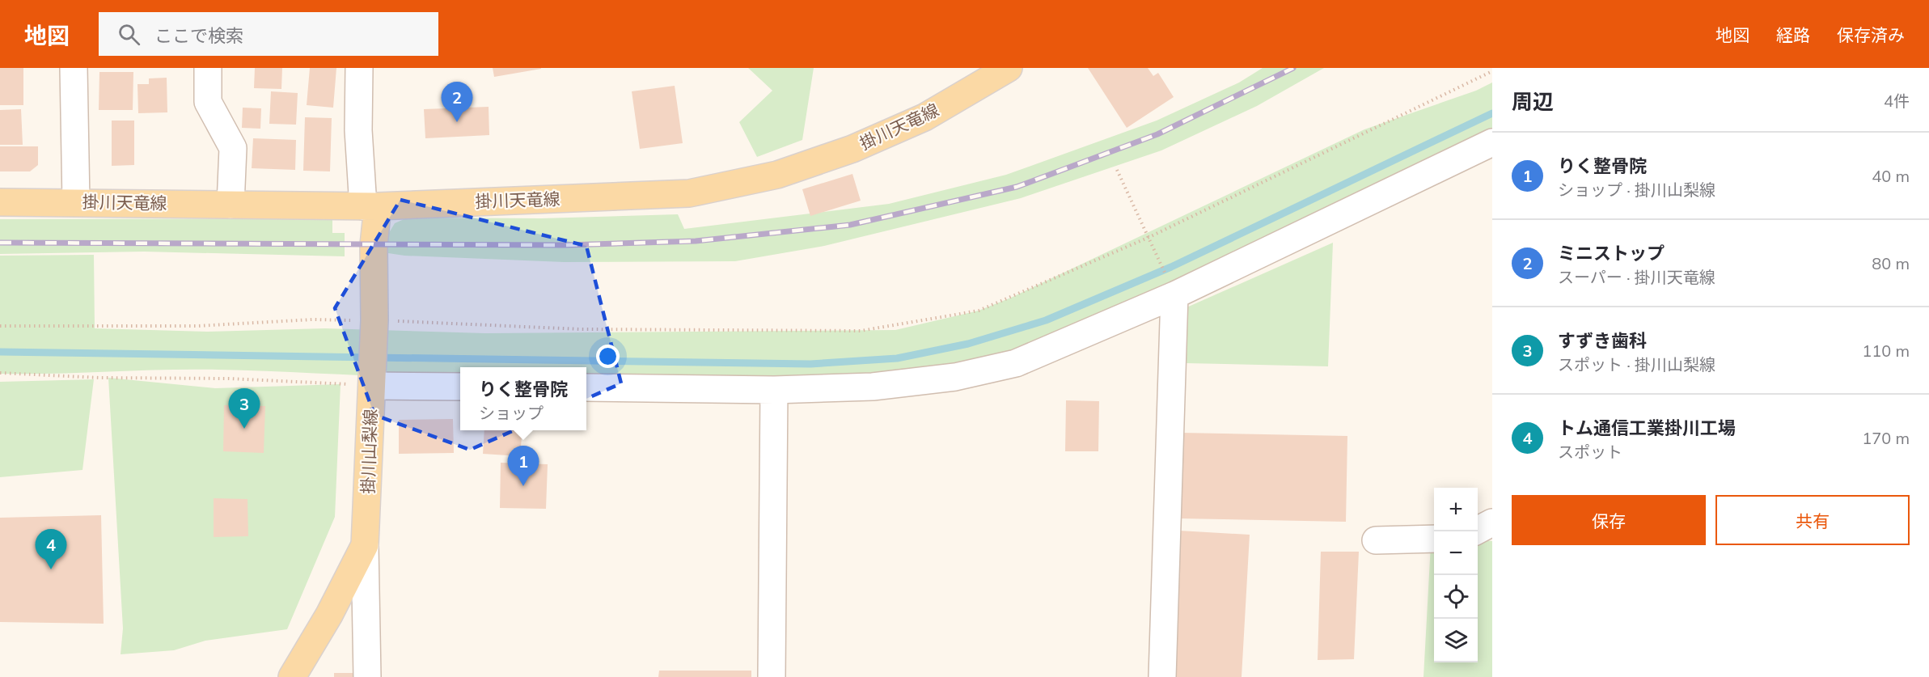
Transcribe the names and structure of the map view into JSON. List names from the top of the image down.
{
  "streets": {
    "main road": ["掛川天竜線", "掛川山梨線"]
  },
  "crossings": [
    ["掛川天竜線", "掛川山梨線"]
  ],
  "page": {
    "header": "地図",
    "search": "ここで検索",
    "nav": ["地図", "経路", "保存済み"],
    "heading": ["周辺", "4件"],
    "pins": [
      "2",
      "3",
      "1",
      "4"
    ],
    "list": [
      {
        "mark": "1",
        "name": "りく整骨院",
        "note": "ショップ · 掛川山梨線",
        "value": "40 m"
      },
      {
        "mark": "2",
        "name": "ミニストップ",
        "note": "スーパー · 掛川天竜線",
        "value": "80 m"
      },
      {
        "mark": "3",
        "name": "すずき歯科",
        "note": "スポット · 掛川山梨線",
        "value": "110 m"
      },
      {
        "mark": "4",
        "name": "トム通信工業掛川工場",
        "note": "スポット",
        "value": "170 m"
      }
    ],
    "popup": ["りく整骨院", "ショップ"],
    "buttons": ["保存", "共有"],
    "map_buttons": ["+", "−"]
  }
}
